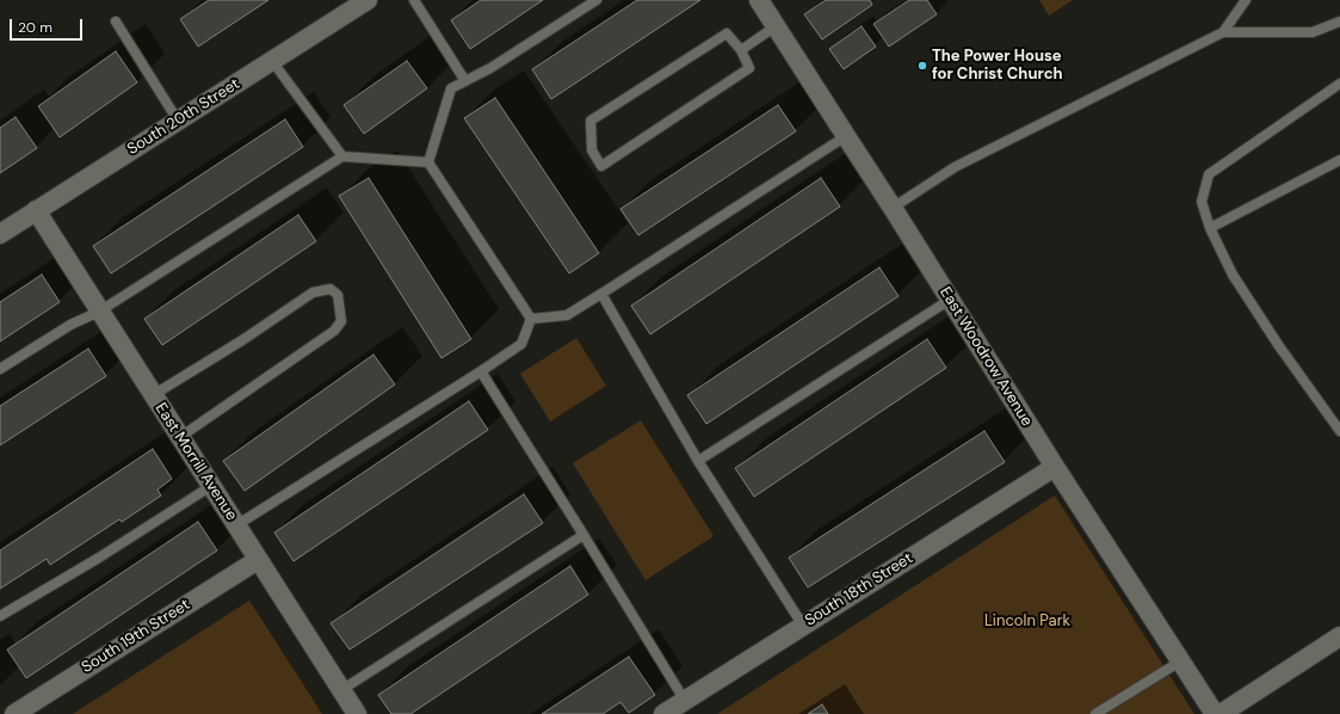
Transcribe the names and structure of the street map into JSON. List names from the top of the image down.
{
  "streets": {
    "street": [
      "South 20th Street",
      "East Woodrow Avenue",
      "East Morrill Avenue",
      "South 18th Street",
      "South 19th Street"
    ]
  },
  "crossings": [
    ["South 20th Street", "East Morrill Avenue"],
    ["East Woodrow Avenue", "South 18th Street"],
    ["East Morrill Avenue", "South 19th Street"]
  ],
  "parks": ["Lincoln Park"],
  "places": ["The Power House for Christ Church"],
  "scale_bar": "20 m"
}
